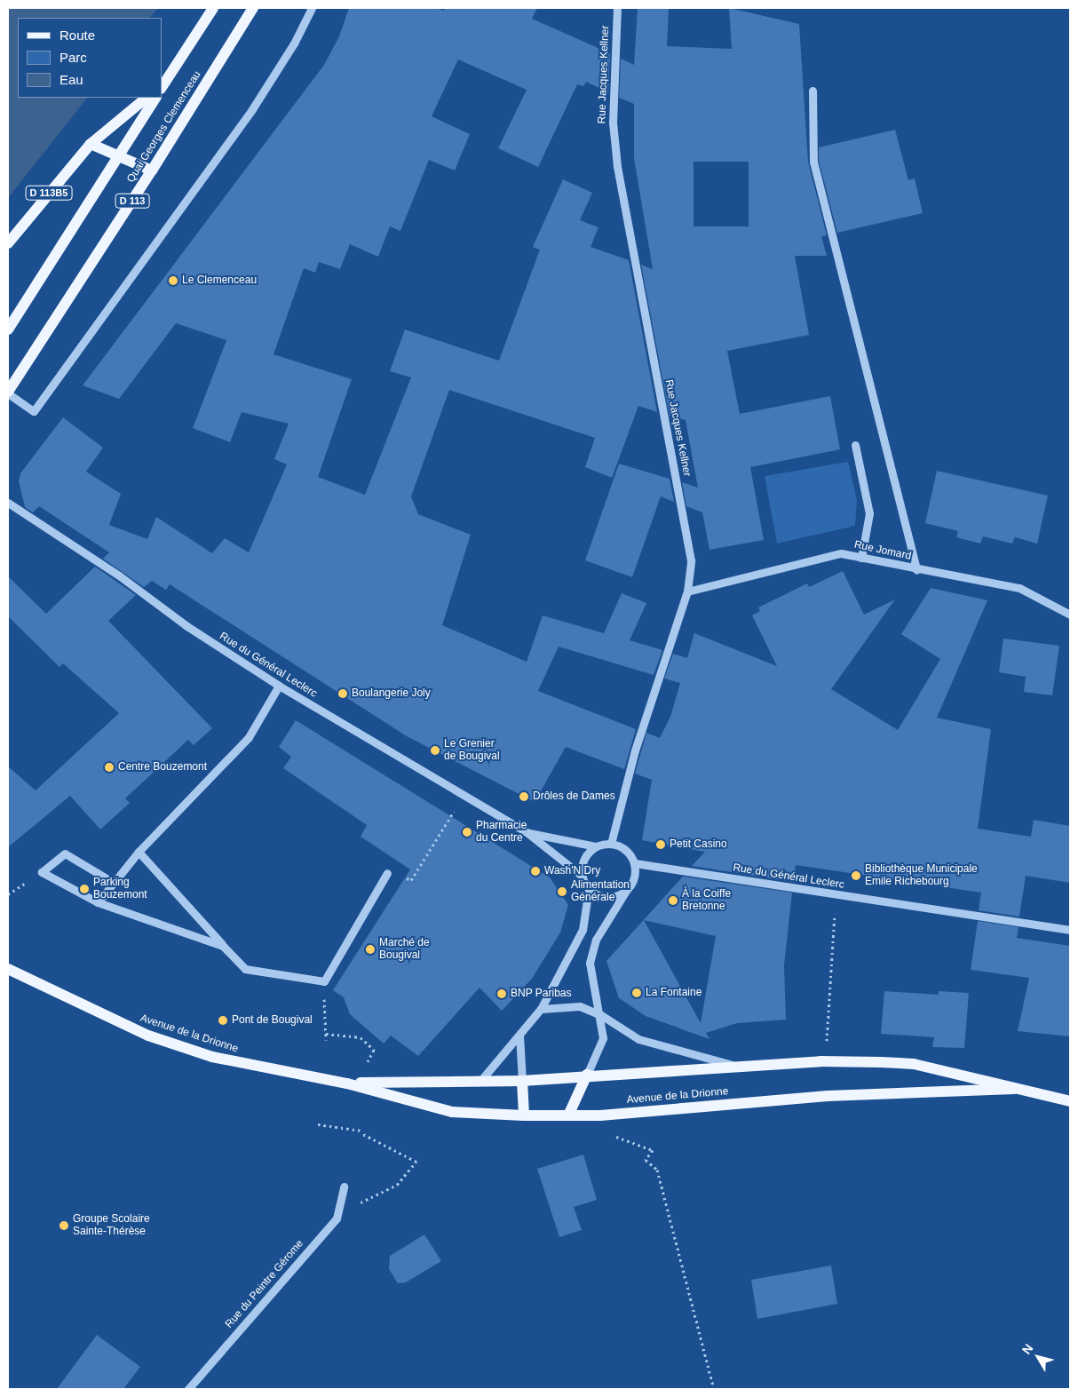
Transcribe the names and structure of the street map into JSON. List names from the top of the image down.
{
  "streets": {
    "main road": [
      "Quai Georges Clemenceau",
      "D 113B5",
      "D 113",
      "Avenue de la Drionne"
    ],
    "street": [
      "Rue Jacques Kellner",
      "Rue Jomard",
      "Rue du Général Leclerc",
      "Rue du Peintre Gérome"
    ]
  },
  "crossings": [
    ["Rue Jacques Kellner", "Rue Jomard"],
    ["Rue Jacques Kellner", "Rue du Général Leclerc"]
  ],
  "places": [
    "Le Clemenceau",
    "Boulangerie Joly",
    "Le Grenier de Bougival",
    "Centre Bouzemont",
    "Drôles de Dames",
    "Pharmacie du Centre",
    "Petit Casino",
    "Wash'N Dry",
    "Bibliothèque Municipale Emile Richebourg",
    "Parking Bouzemont",
    "Alimentation Générale",
    "À la Coiffe Bretonne",
    "Marché de Bougival",
    "La Fontaine",
    "BNP Paribas",
    "Pont de Bougival",
    "Groupe Scolaire Sainte-Thérèse"
  ],
  "legend": ["Route", "Parc", "Eau"],
  "north": "top left"
}
